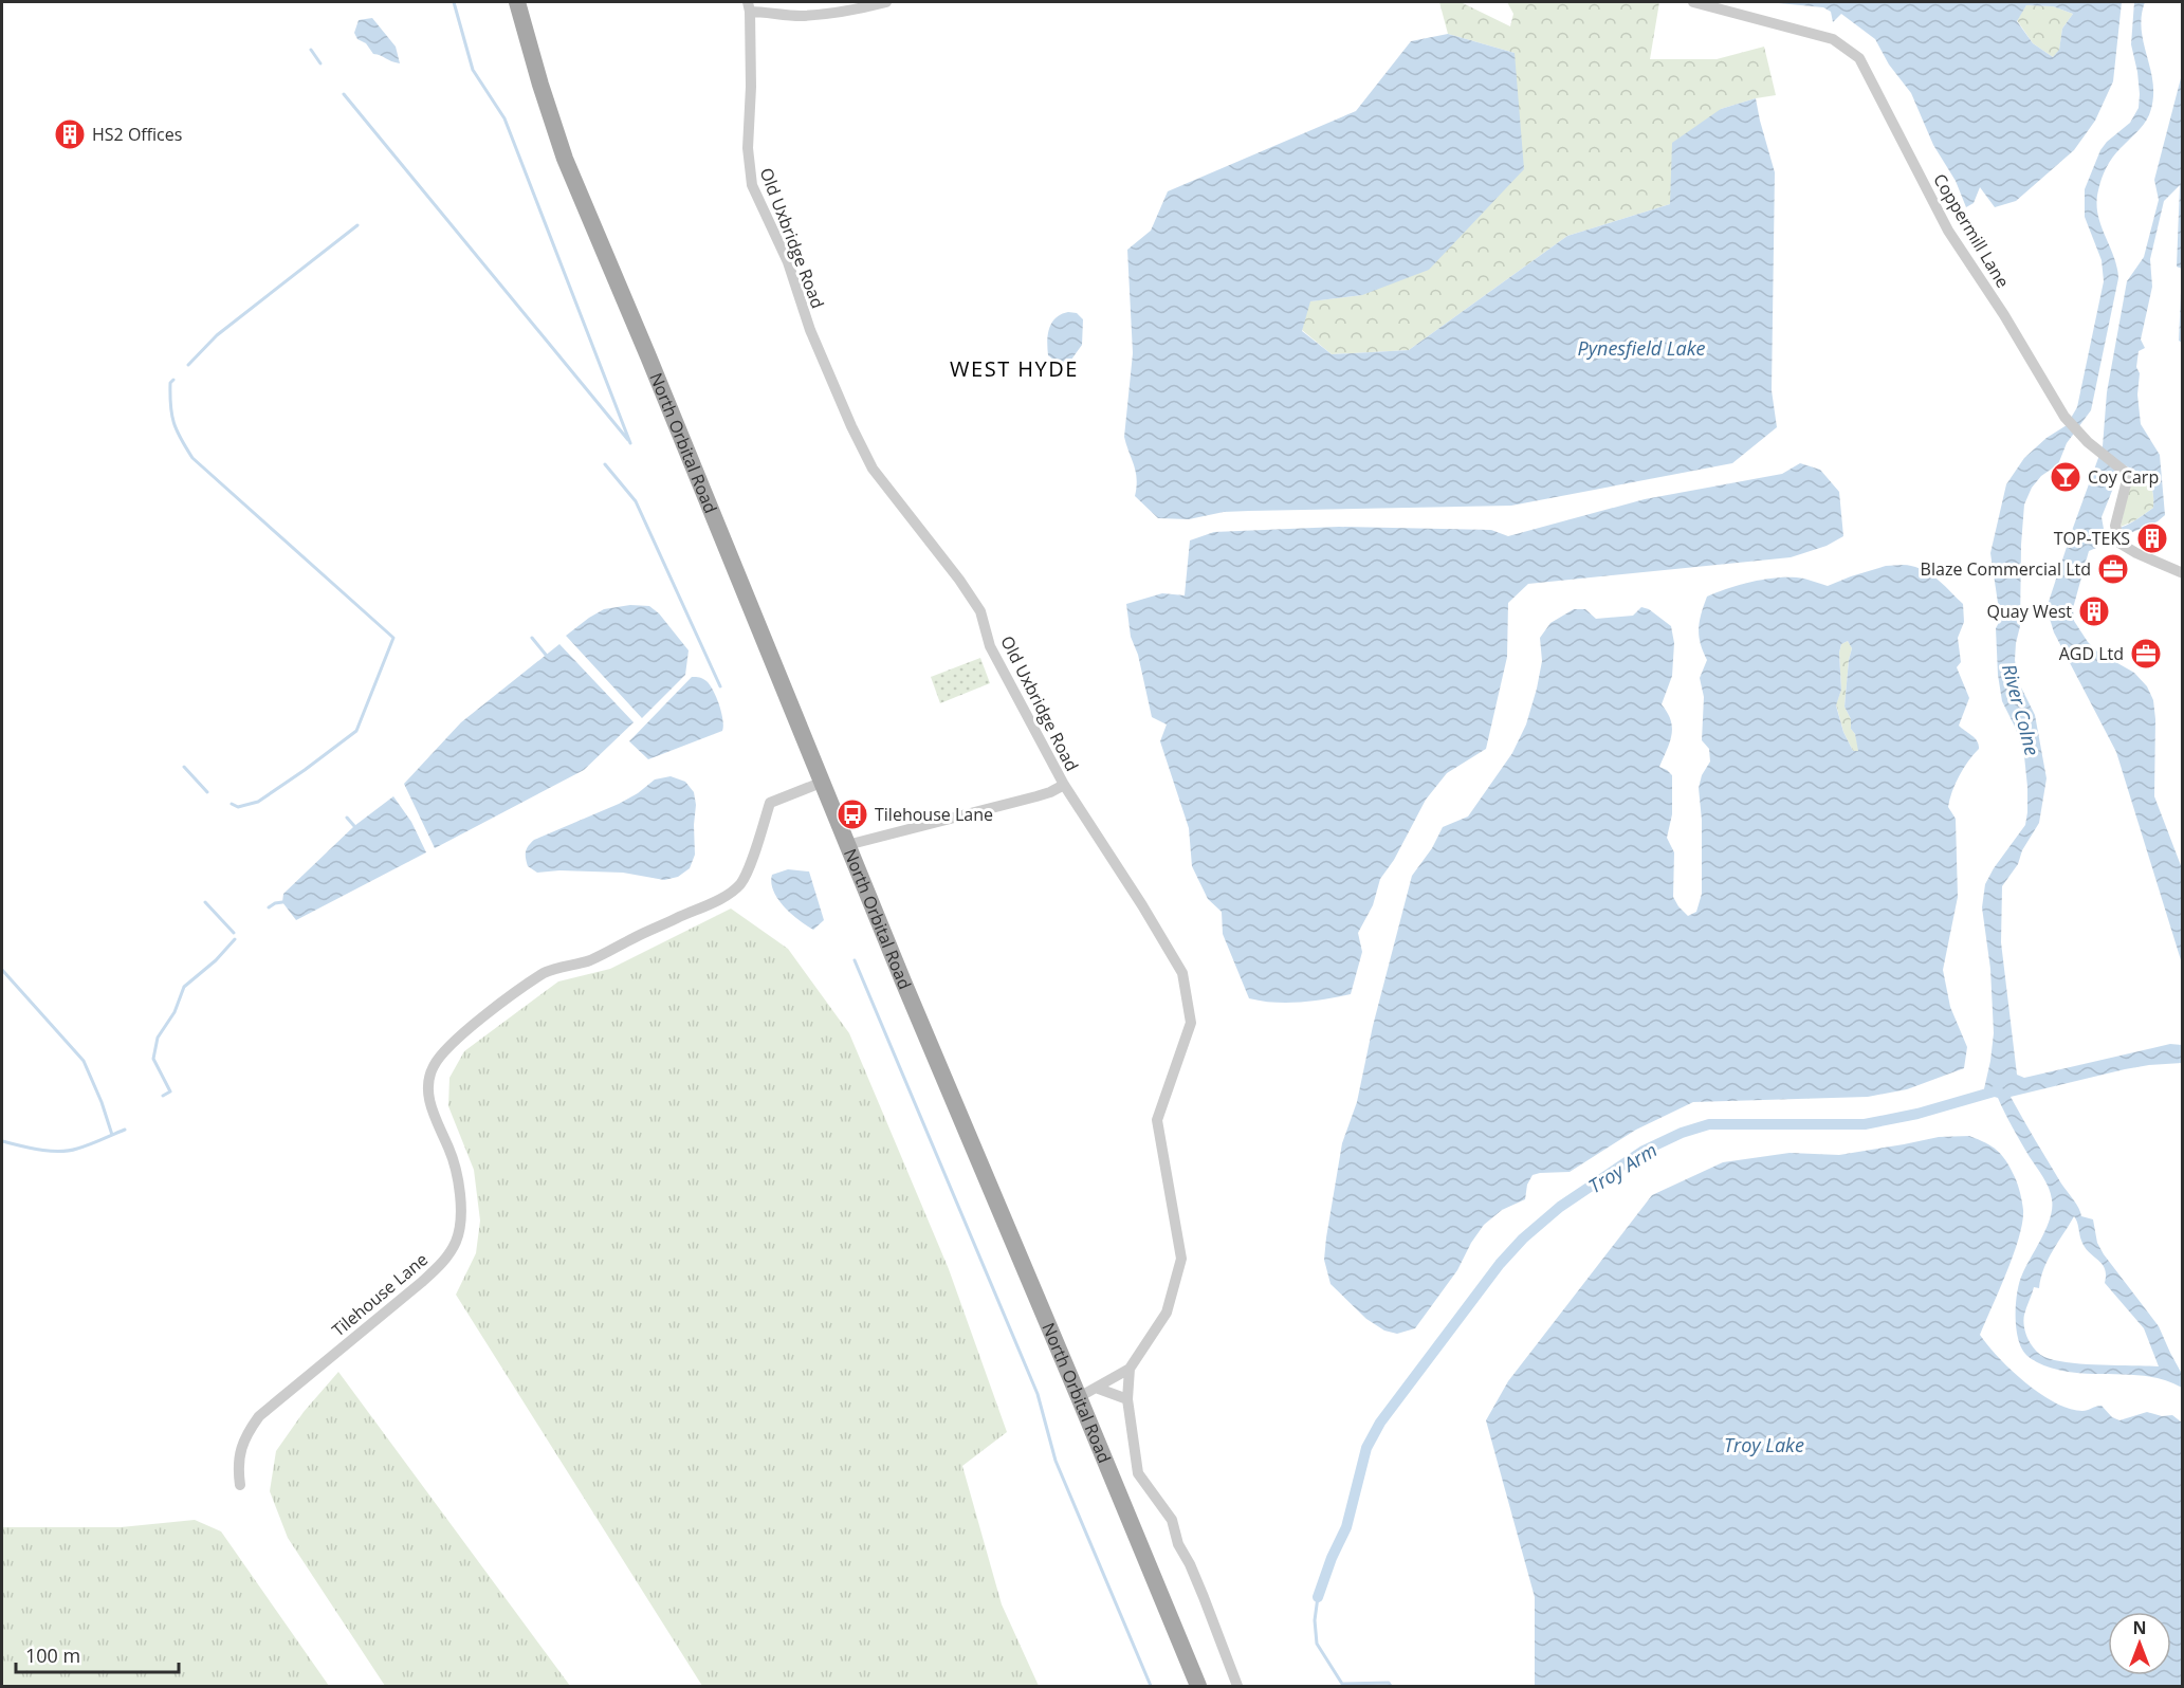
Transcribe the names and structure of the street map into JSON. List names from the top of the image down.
{
  "streets": {
    "main road": ["North Orbital Road"],
    "street": ["Coppermill Lane", "Old Uxbridge Road", "Tilehouse Lane"]
  },
  "crossings": [
    ["Old Uxbridge Road", "North Orbital Road"],
    ["North Orbital Road", "Tilehouse Lane"]
  ],
  "districts": ["WEST HYDE"],
  "water": [
    "Pynesfield Lake",
    "River Colne",
    "Troy Arm",
    "Troy Lake"
  ],
  "places": {
    "building": ["HS2 Offices", "TOP-TEKS", "Quay West"],
    "bar": ["Coy Carp"],
    "office": ["Blaze Commercial Ltd", "AGD Ltd"],
    "bus stop": ["Tilehouse Lane"]
  },
  "scale_bar": "100 m",
  "north": "top"
}
